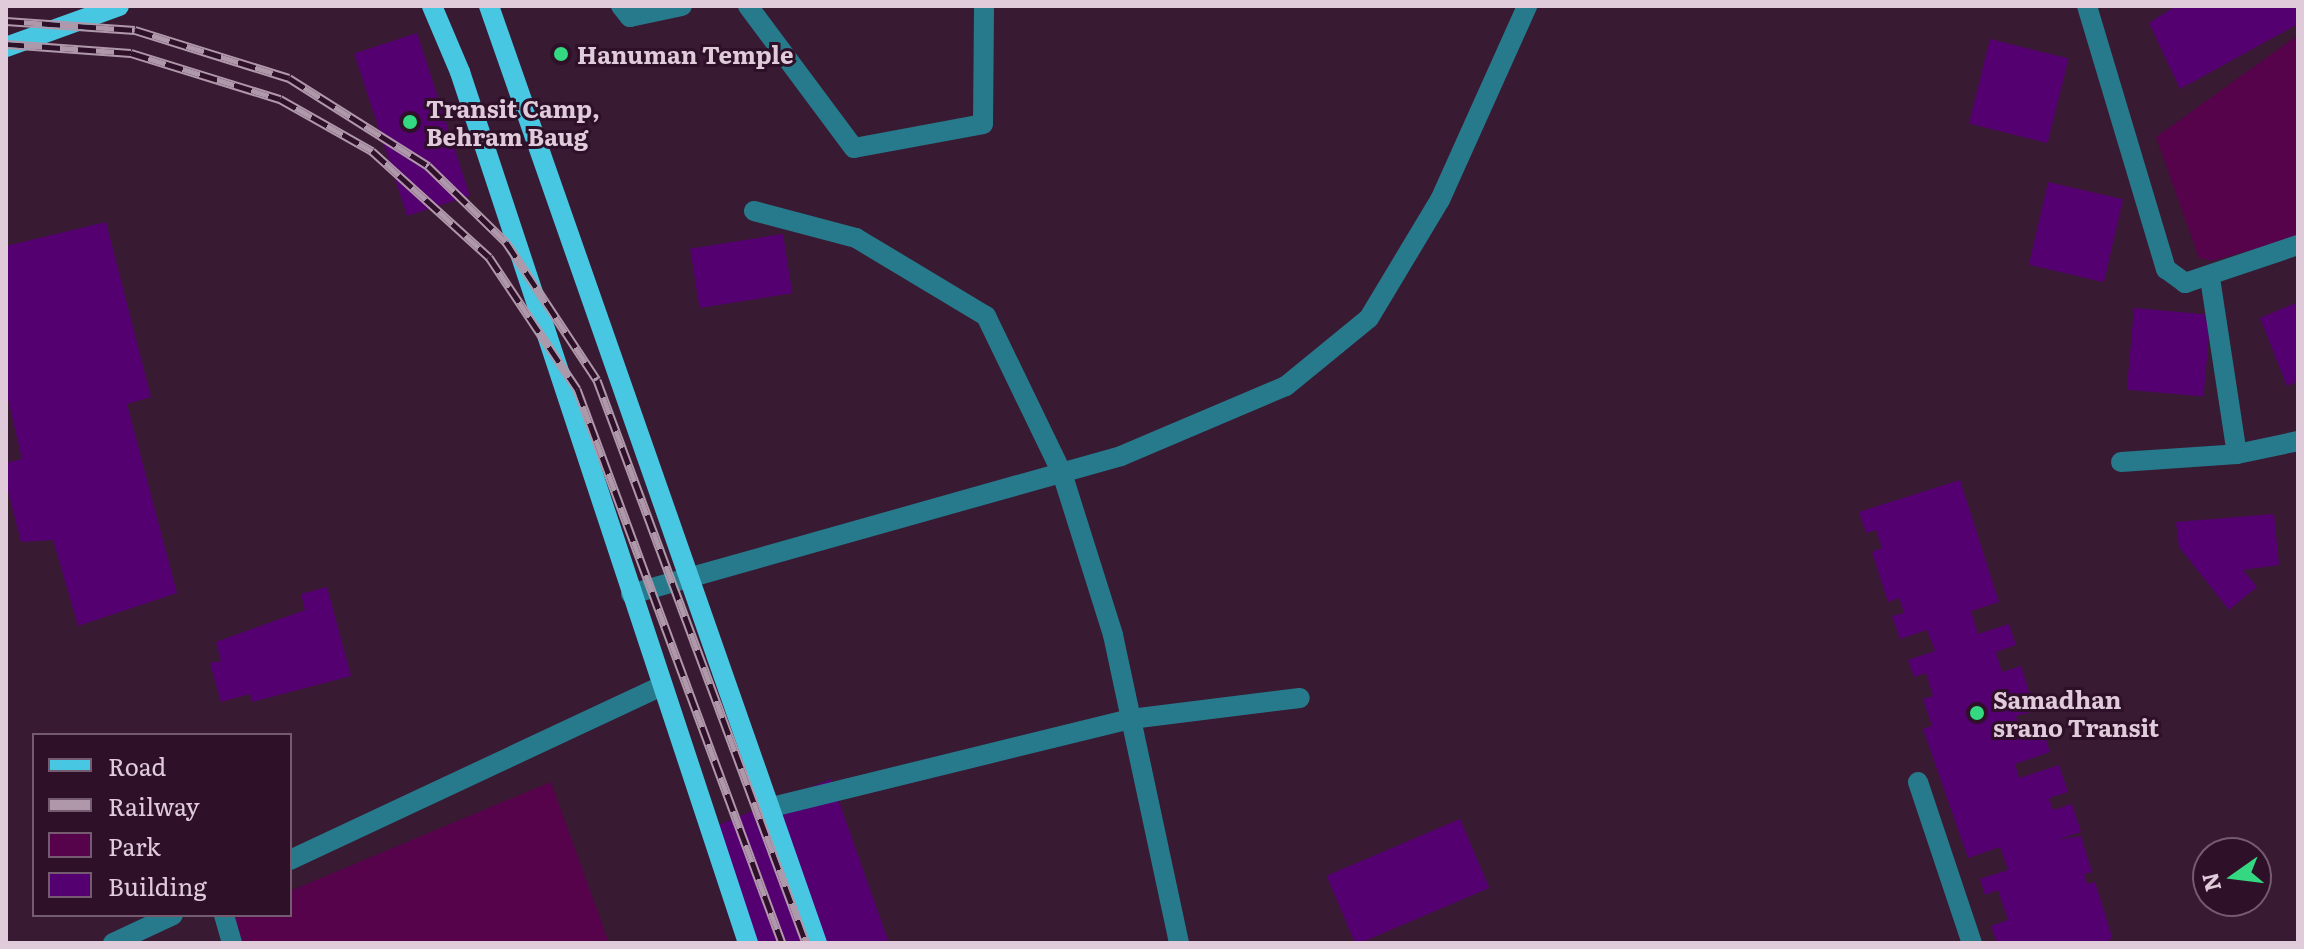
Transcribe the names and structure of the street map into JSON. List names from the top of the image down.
{
  "places": ["Hanuman Temple", "Transit Camp, Behram Baug", "Samadhan srano Transit"],
  "legend": [
    "Road",
    "Railway",
    "Park",
    "Building"
  ],
  "north": "left"
}
